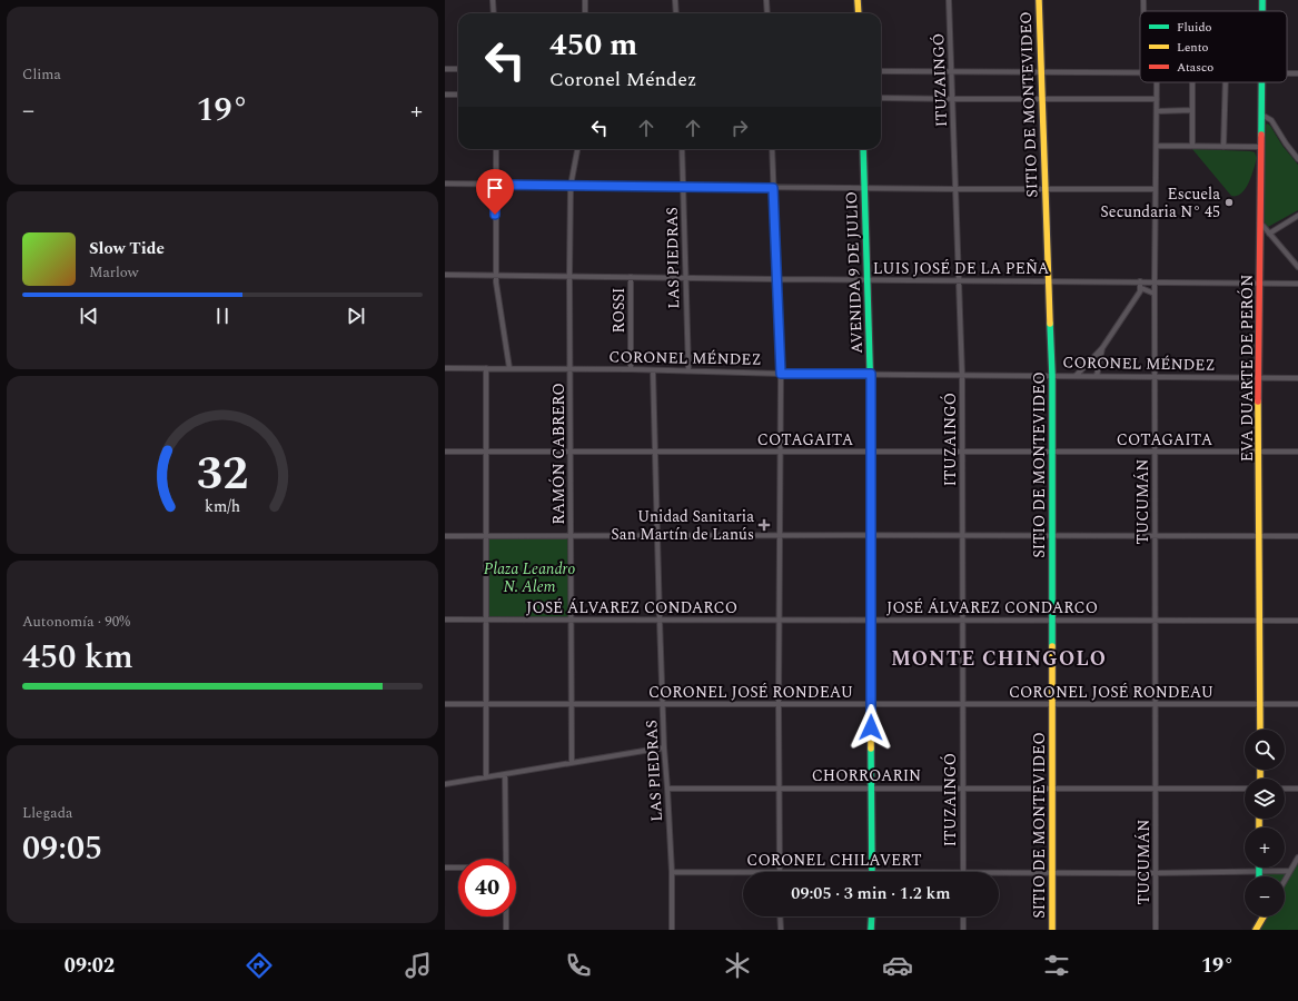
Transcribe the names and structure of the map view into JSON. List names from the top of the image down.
{
  "streets": {
    "street": [
      "ITUZAINGÓ",
      "SITIO DE MONTEVIDEO",
      "LAS PIEDRAS",
      "LUIS JOSÉ DE LA PEÑA",
      "AVENIDA 9 DE JULIO",
      "ROSSI",
      "CORONEL MÉNDEZ",
      "EVA DUARTE DE PERÓN",
      "COTAGAITA",
      "RAMÓN CABRERO",
      "TUCUMÁN",
      "JOSÉ ÁLVAREZ CONDARCO",
      "CORONEL JOSÉ RONDEAU",
      "CHORROARIN",
      "CORONEL CHILAVERT"
    ]
  },
  "crossings": [
    ["ITUZAINGÓ", "LUIS JOSÉ DE LA PEÑA"],
    ["ITUZAINGÓ", "CORONEL MÉNDEZ"],
    ["ITUZAINGÓ", "COTAGAITA"],
    ["ITUZAINGÓ", "JOSÉ ÁLVAREZ CONDARCO"],
    ["ITUZAINGÓ", "CORONEL JOSÉ RONDEAU"],
    ["ITUZAINGÓ", "CHORROARIN"],
    ["SITIO DE MONTEVIDEO", "LUIS JOSÉ DE LA PEÑA"],
    ["SITIO DE MONTEVIDEO", "CORONEL MÉNDEZ"],
    ["SITIO DE MONTEVIDEO", "COTAGAITA"],
    ["SITIO DE MONTEVIDEO", "JOSÉ ÁLVAREZ CONDARCO"],
    ["SITIO DE MONTEVIDEO", "CORONEL JOSÉ RONDEAU"],
    ["SITIO DE MONTEVIDEO", "CHORROARIN"],
    ["SITIO DE MONTEVIDEO", "CORONEL CHILAVERT"],
    ["LAS PIEDRAS", "LUIS JOSÉ DE LA PEÑA"],
    ["LAS PIEDRAS", "CORONEL MÉNDEZ"],
    ["LAS PIEDRAS", "COTAGAITA"],
    ["LAS PIEDRAS", "JOSÉ ÁLVAREZ CONDARCO"],
    ["LAS PIEDRAS", "CORONEL JOSÉ RONDEAU"],
    ["LAS PIEDRAS", "CHORROARIN"],
    ["LAS PIEDRAS", "CORONEL CHILAVERT"],
    ["LUIS JOSÉ DE LA PEÑA", "AVENIDA 9 DE JULIO"],
    ["LUIS JOSÉ DE LA PEÑA", "ROSSI"],
    ["LUIS JOSÉ DE LA PEÑA", "EVA DUARTE DE PERÓN"],
    ["LUIS JOSÉ DE LA PEÑA", "RAMÓN CABRERO"],
    ["LUIS JOSÉ DE LA PEÑA", "TUCUMÁN"],
    ["AVENIDA 9 DE JULIO", "CORONEL MÉNDEZ"],
    ["AVENIDA 9 DE JULIO", "COTAGAITA"],
    ["AVENIDA 9 DE JULIO", "JOSÉ ÁLVAREZ CONDARCO"],
    ["AVENIDA 9 DE JULIO", "CORONEL JOSÉ RONDEAU"],
    ["AVENIDA 9 DE JULIO", "CHORROARIN"],
    ["ROSSI", "CORONEL MÉNDEZ"],
    ["CORONEL MÉNDEZ", "EVA DUARTE DE PERÓN"],
    ["CORONEL MÉNDEZ", "RAMÓN CABRERO"],
    ["CORONEL MÉNDEZ", "TUCUMÁN"],
    ["EVA DUARTE DE PERÓN", "COTAGAITA"],
    ["EVA DUARTE DE PERÓN", "JOSÉ ÁLVAREZ CONDARCO"],
    ["EVA DUARTE DE PERÓN", "CORONEL JOSÉ RONDEAU"],
    ["COTAGAITA", "RAMÓN CABRERO"],
    ["COTAGAITA", "TUCUMÁN"],
    ["RAMÓN CABRERO", "JOSÉ ÁLVAREZ CONDARCO"],
    ["RAMÓN CABRERO", "CORONEL JOSÉ RONDEAU"],
    ["TUCUMÁN", "JOSÉ ÁLVAREZ CONDARCO"],
    ["TUCUMÁN", "CORONEL JOSÉ RONDEAU"],
    ["TUCUMÁN", "CHORROARIN"],
    ["TUCUMÁN", "CORONEL CHILAVERT"]
  ],
  "districts": ["MONTE CHINGOLO"],
  "parks": ["Plaza Leandro N. Alem"],
  "places": {
    "other": ["Escuela Secundaria N° 45"],
    "health": ["Unidad Sanitaria San Martín de Lanús"]
  },
  "legend": ["Fluido", "Lento", "Atasco"],
  "page": {
    "tile": [
      "Clima",
      ["Autonomía · 90%", "450 km"],
      ["Llegada", "09:05"]
    ],
    "turn": ["450 m", "Coronel Méndez"],
    "heat": ["−", "19°", "+"],
    "song": ["Slow Tide", "Marlow"],
    "map_buttons": ["+", "−"],
    "limit": "40",
    "trip": "09:05 · 3 min · 1.2 km",
    "tabs": ["09:02", "19°"],
    "gauge": ["32", "km/h"]
  }
}
